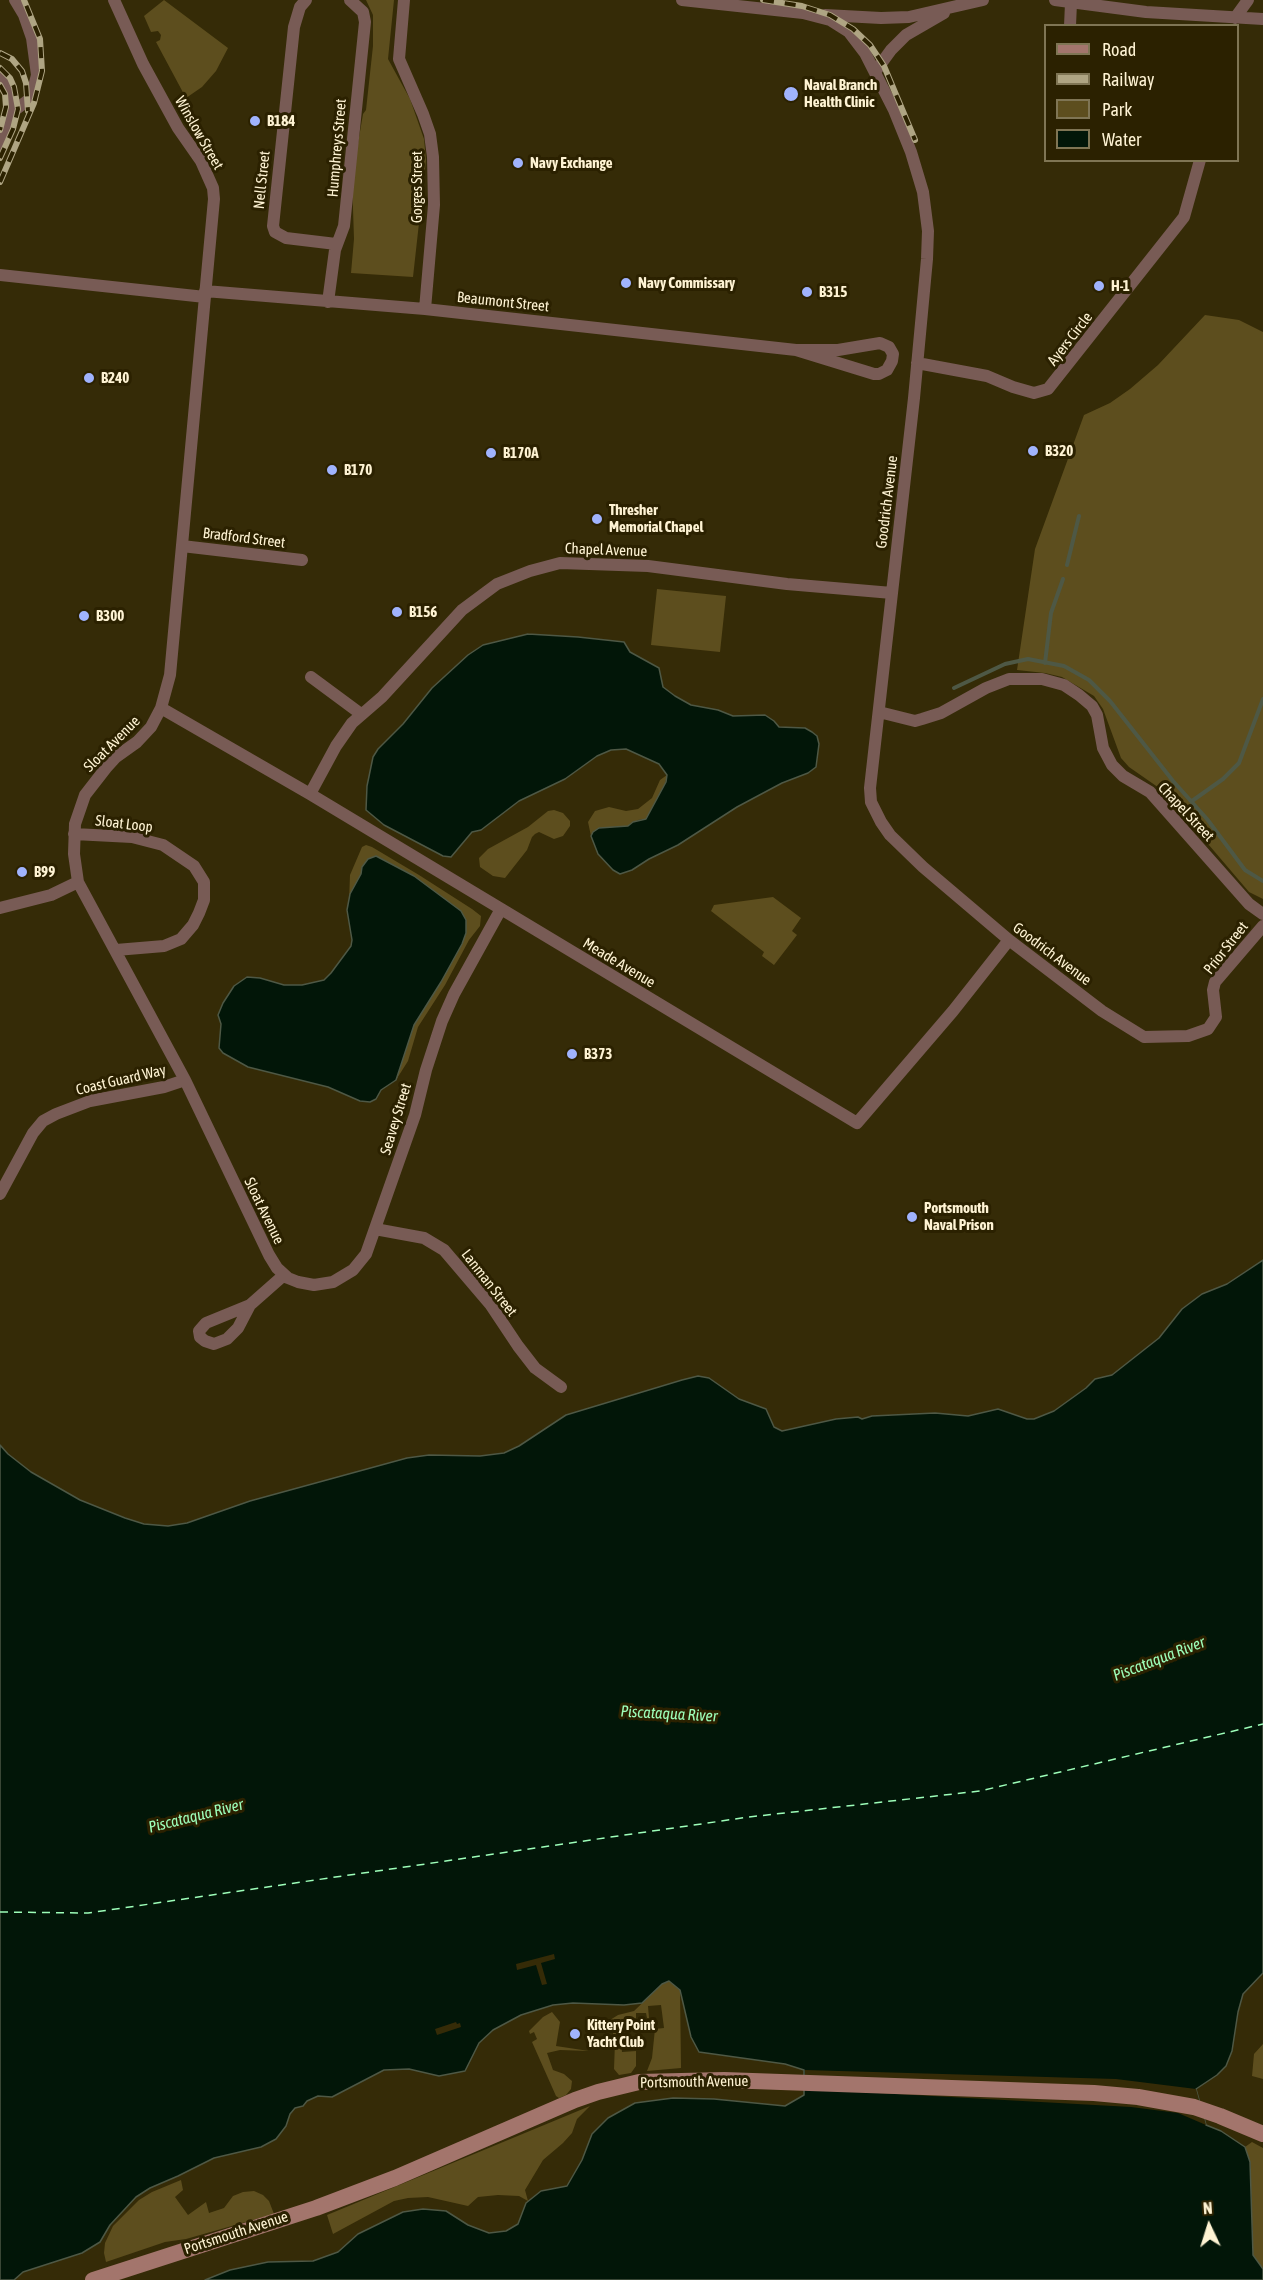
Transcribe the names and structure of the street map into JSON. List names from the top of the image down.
{
  "streets": {
    "main road": ["Portsmouth Avenue"],
    "street": [
      "Winslow Street",
      "Humphreys Street",
      "Nell Street",
      "Gorges Street",
      "Beaumont Street",
      "Ayers Circle",
      "Goodrich Avenue",
      "Bradford Street",
      "Chapel Avenue",
      "Sloat Avenue",
      "Chapel Street",
      "Sloat Loop",
      "Prior Street",
      "Meade Avenue",
      "Coast Guard Way",
      "Seavey Street",
      "Lanman Street"
    ]
  },
  "crossings": [
    ["Winslow Street", "Beaumont Street"],
    ["Winslow Street", "Sloat Avenue"],
    ["Humphreys Street", "Nell Street"],
    ["Humphreys Street", "Beaumont Street"],
    ["Gorges Street", "Beaumont Street"],
    ["Beaumont Street", "Sloat Avenue"],
    ["Ayers Circle", "Goodrich Avenue"],
    ["Goodrich Avenue", "Chapel Avenue"],
    ["Goodrich Avenue", "Chapel Street"],
    ["Goodrich Avenue", "Prior Street"],
    ["Goodrich Avenue", "Meade Avenue"],
    ["Bradford Street", "Sloat Avenue"],
    ["Chapel Avenue", "Meade Avenue"],
    ["Sloat Avenue", "Sloat Loop"],
    ["Sloat Avenue", "Meade Avenue"],
    ["Sloat Avenue", "Coast Guard Way"],
    ["Sloat Avenue", "Seavey Street"],
    ["Meade Avenue", "Seavey Street"],
    ["Seavey Street", "Lanman Street"]
  ],
  "water": ["Piscataqua River"],
  "places": [
    "Naval Branch Health Clinic",
    "B184",
    "Navy Exchange",
    "Navy Commissary",
    "H-1",
    "B315",
    "B240",
    "B320",
    "B170A",
    "B170",
    "Thresher Memorial Chapel",
    "B156",
    "B300",
    "B99",
    "B373",
    "Portsmouth Naval Prison",
    "Kittery Point Yacht Club"
  ],
  "legend": [
    "Road",
    "Railway",
    "Park",
    "Water"
  ],
  "north": "top"
}
